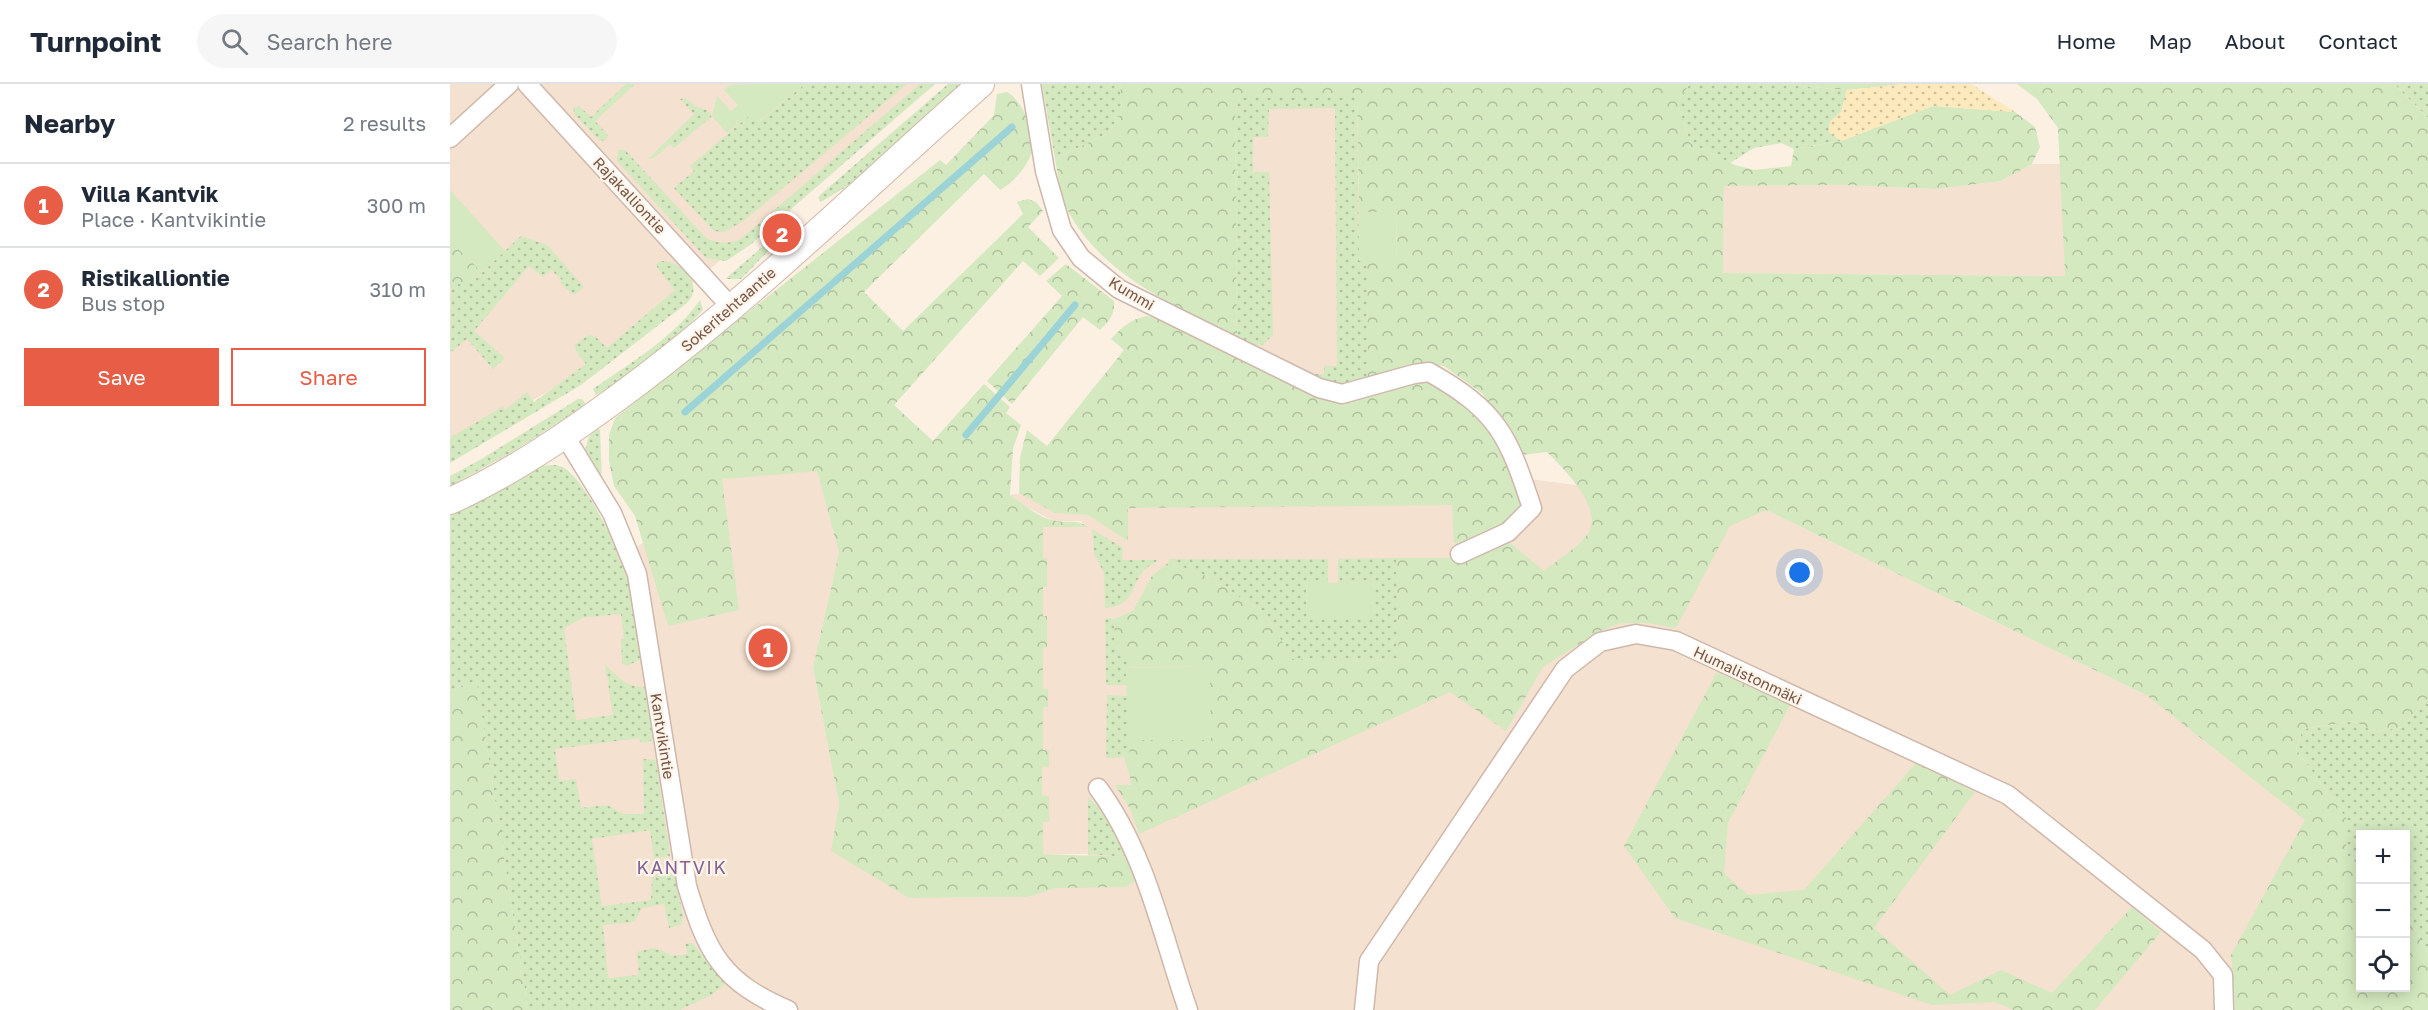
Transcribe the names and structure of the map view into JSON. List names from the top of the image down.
{
  "streets": {
    "street": [
      "Rajakalliontie",
      "Kummi",
      "Sokeritehtaantie",
      "Humalistonmäki",
      "Kantvikintie"
    ]
  },
  "crossings": [
    ["Rajakalliontie", "Sokeritehtaantie"],
    ["Sokeritehtaantie", "Kantvikintie"]
  ],
  "districts": ["KANTVIK"],
  "page": {
    "header": "Turnpoint",
    "search": "Search here",
    "nav": [
      "Home",
      "Map",
      "About",
      "Contact"
    ],
    "heading": ["Nearby", "2 results"],
    "list": [
      {
        "mark": "1",
        "name": "Villa Kantvik",
        "note": "Place · Kantvikintie",
        "value": "300 m"
      },
      {
        "mark": "2",
        "name": "Ristikalliontie",
        "note": "Bus stop",
        "value": "310 m"
      }
    ],
    "pins": ["2", "1"],
    "buttons": ["Save", "Share"],
    "map_buttons": ["+", "−"]
  }
}
